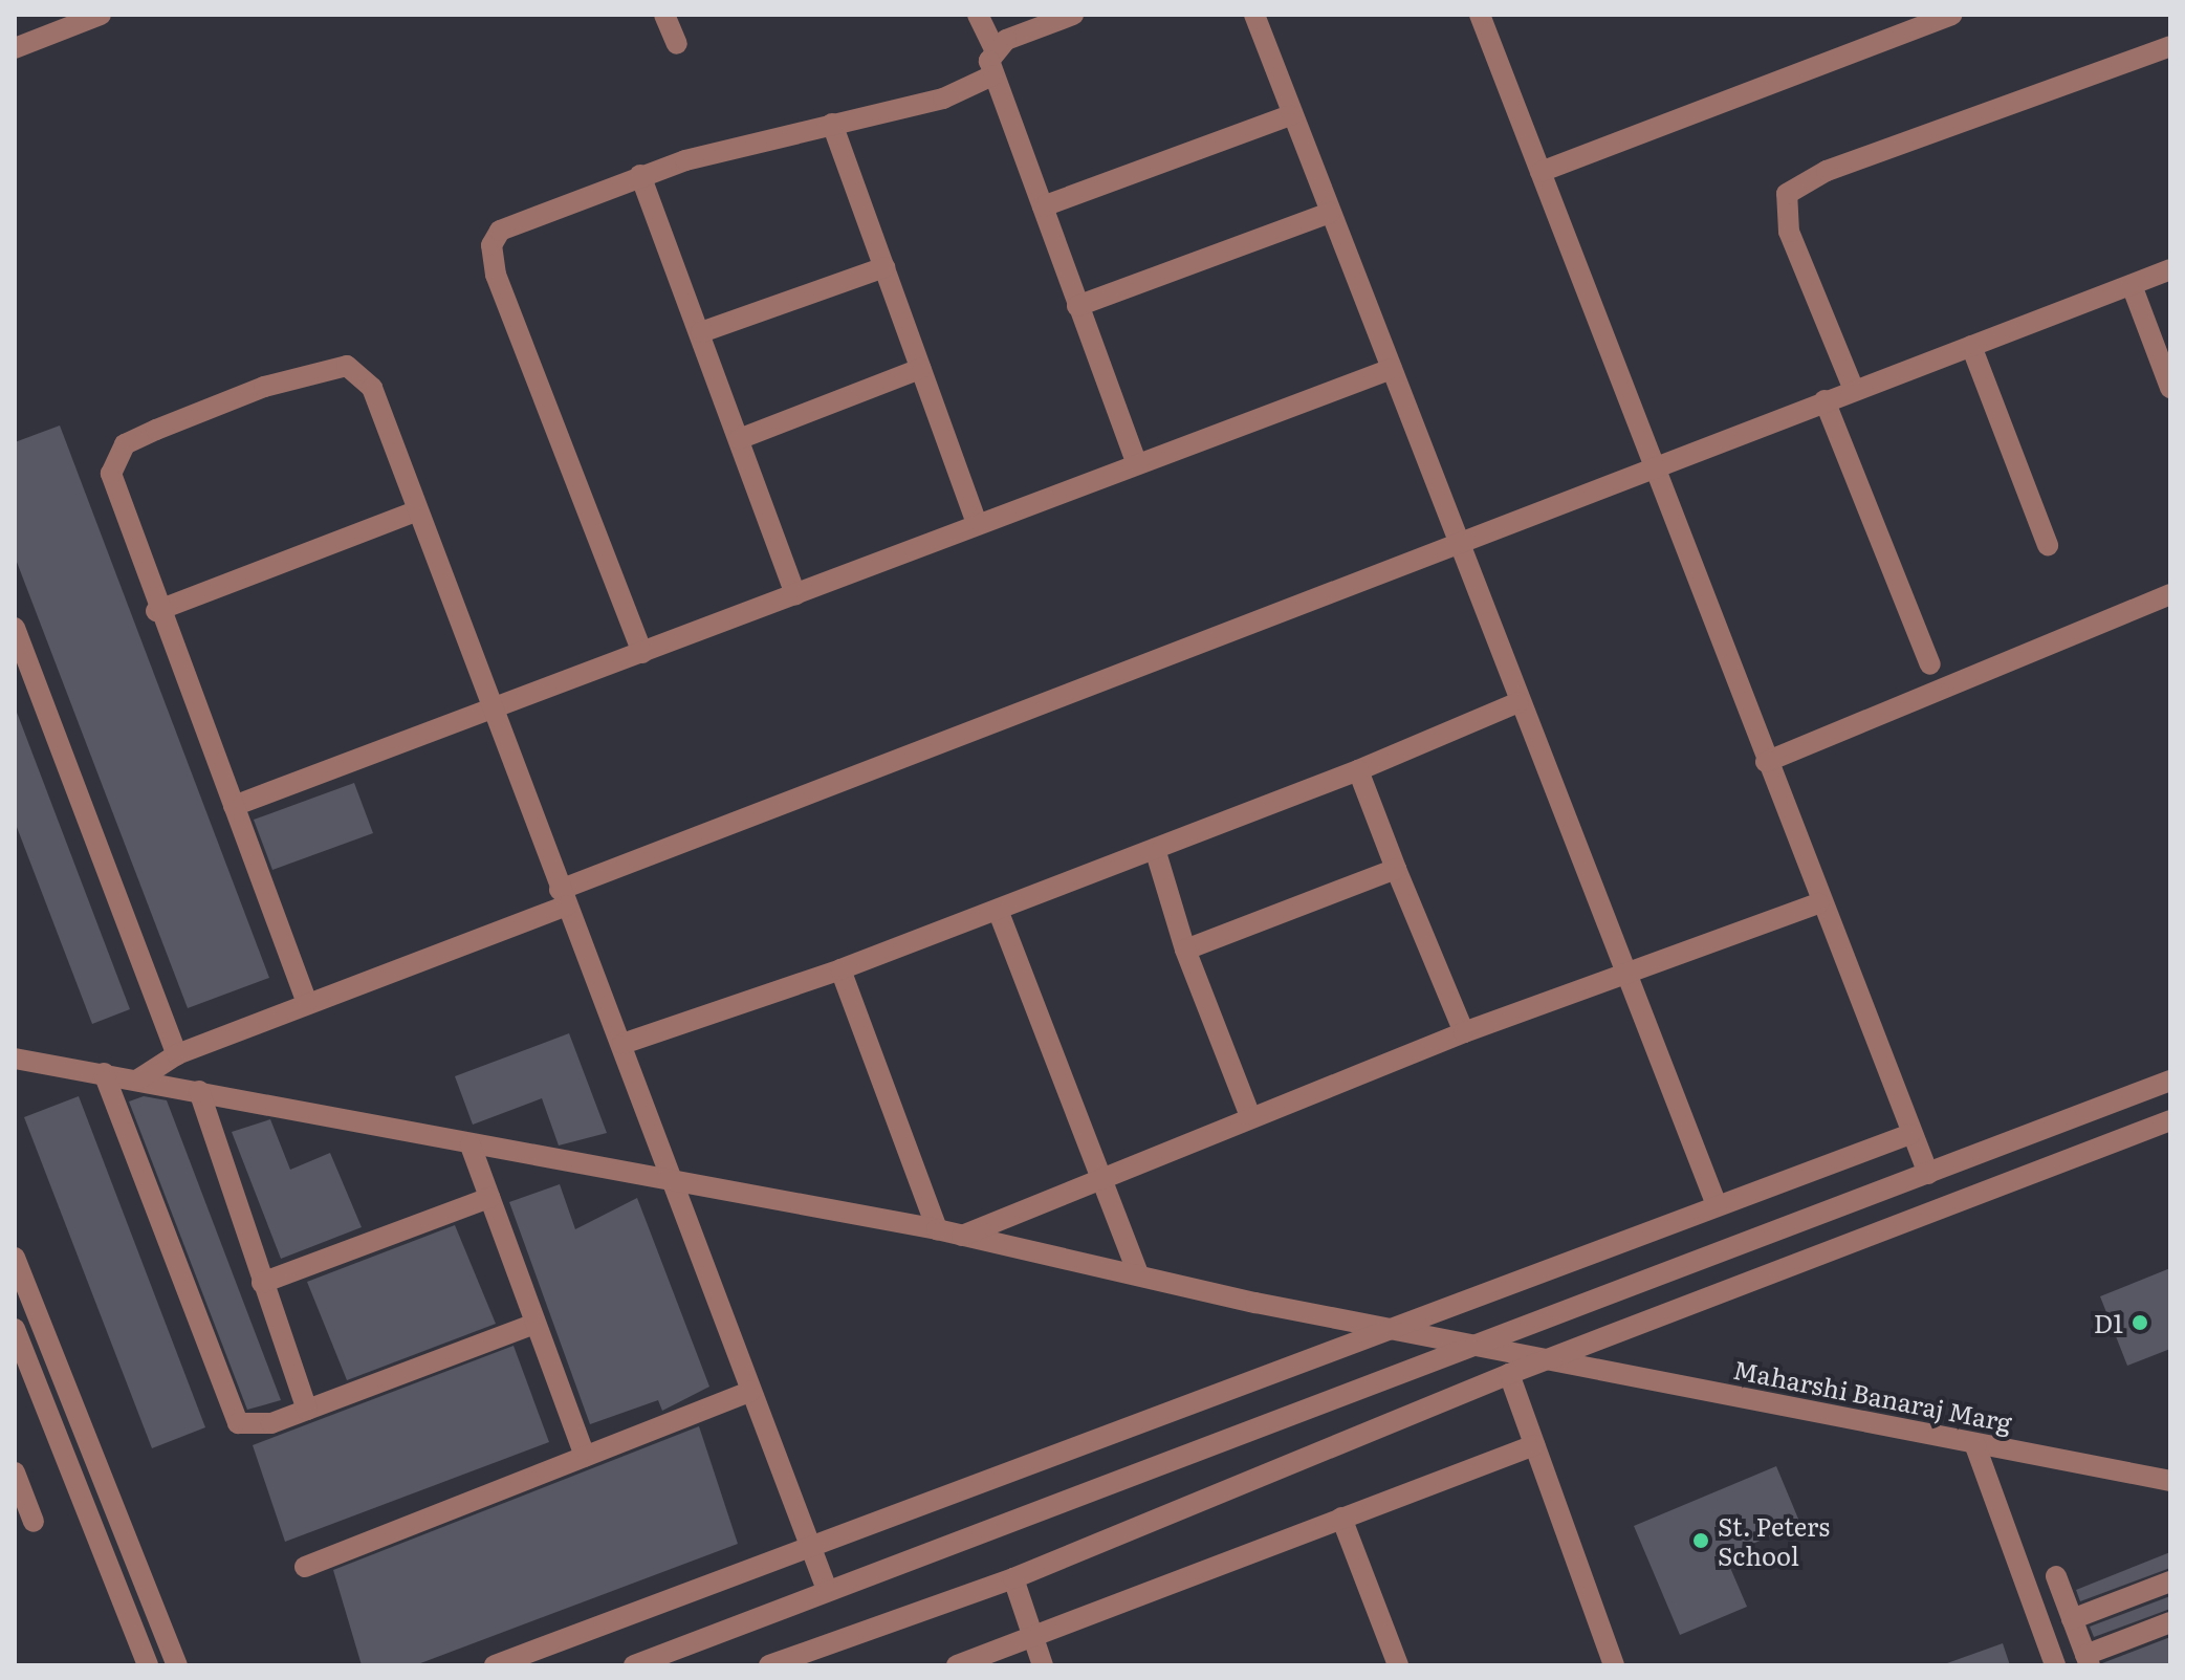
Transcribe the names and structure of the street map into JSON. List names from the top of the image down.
{
  "streets": {
    "street": ["Maharshi Banaraj Marg"]
  },
  "places": ["D1", "St. Peters School"]
}
